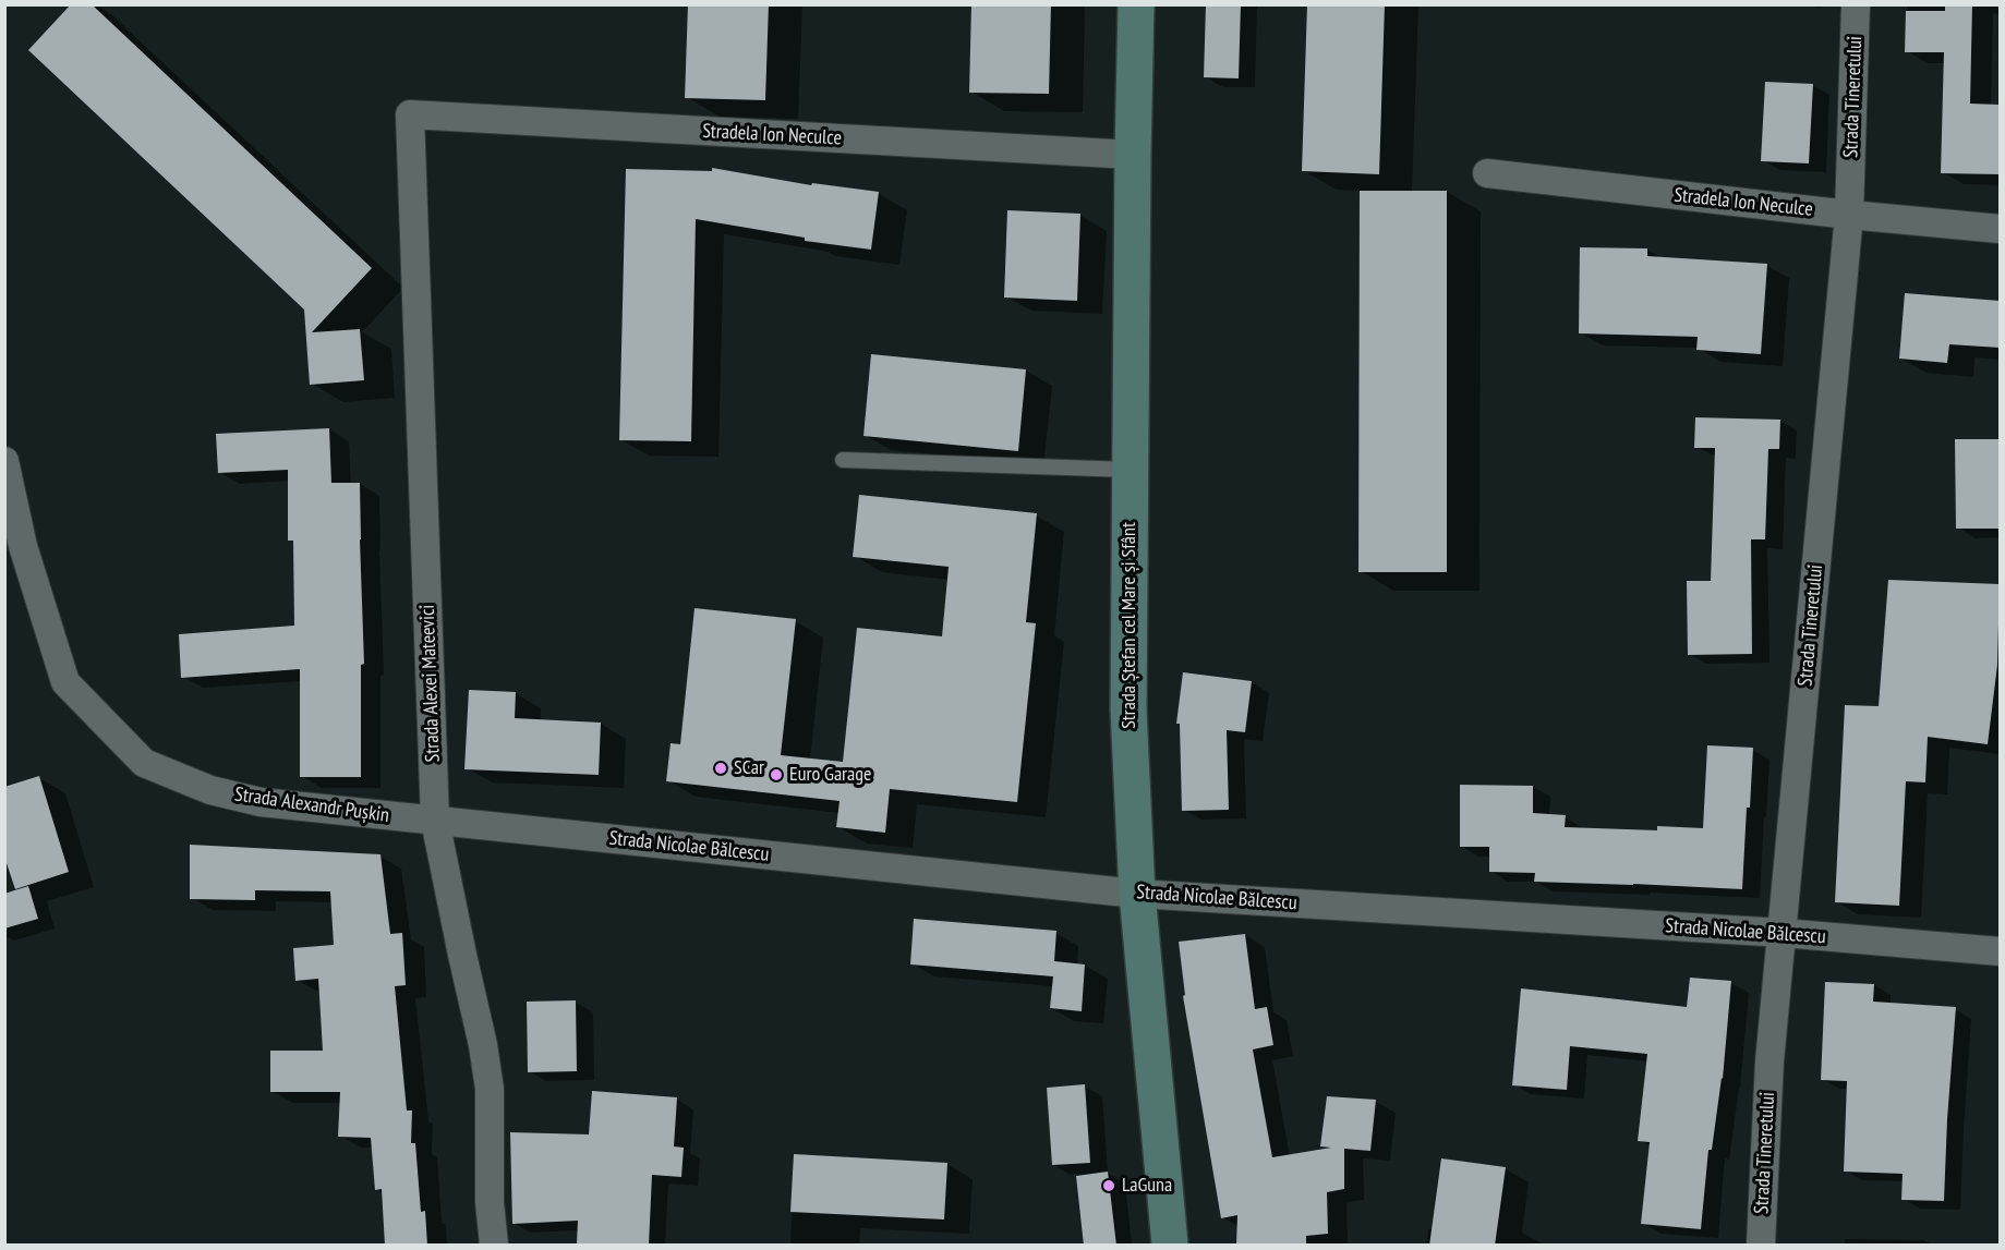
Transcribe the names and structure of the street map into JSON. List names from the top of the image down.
{
  "streets": {
    "main road": ["Strada Ștefan cel Mare și Sfânt"],
    "street": [
      "Strada Tineretului",
      "Stradela Ion Neculce",
      "Strada Alexei Mateevici",
      "Strada Alexandr Pușkin",
      "Strada Nicolae Bălcescu"
    ]
  },
  "crossings": [
    ["Strada Tineretului", "Stradela Ion Neculce"],
    ["Strada Tineretului", "Strada Nicolae Bălcescu"],
    ["Stradela Ion Neculce", "Strada Ștefan cel Mare și Sfânt"],
    ["Stradela Ion Neculce", "Strada Alexei Mateevici"],
    ["Strada Ștefan cel Mare și Sfânt", "Strada Nicolae Bălcescu"],
    ["Strada Alexei Mateevici", "Strada Alexandr Pușkin"],
    ["Strada Alexei Mateevici", "Strada Nicolae Bălcescu"],
    ["Strada Alexandr Pușkin", "Strada Nicolae Bălcescu"]
  ],
  "places": ["SCar", "Euro Garage", "LaGuna"]
}
